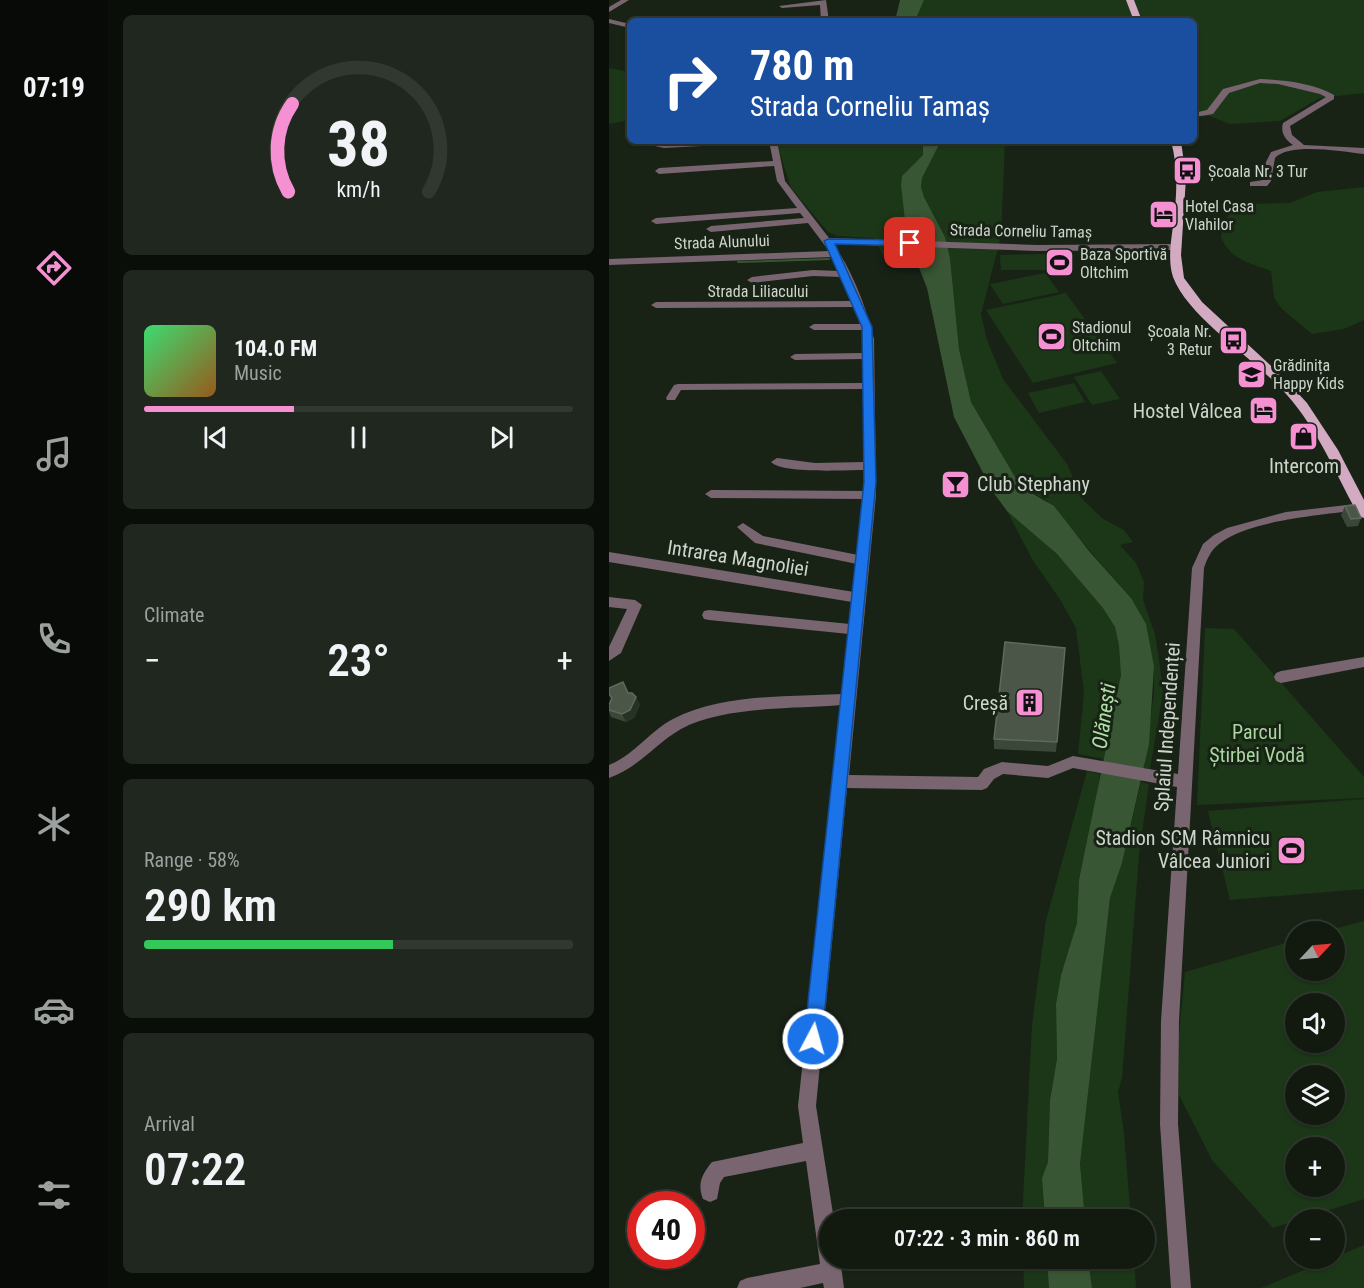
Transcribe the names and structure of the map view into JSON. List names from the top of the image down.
{
  "streets": {
    "street": [
      "Strada Corneliu Tamaș",
      "Strada Alunului",
      "Strada Liliacului",
      "Intrarea Magnoliei",
      "Splaiul Independenței"
    ]
  },
  "crossings": [
    ["Strada Corneliu Tamaș", "Strada Alunului"]
  ],
  "water": ["Olănești"],
  "parks": ["Parcul Știrbei Vodă"],
  "places": {
    "bus stop": ["Școala Nr. 3 Tur", "Școala Nr. 3 Retur"],
    "hotel": ["Hotel Casa Vlahilor", "Hostel Vâlcea"],
    "sports": ["Baza Sportivă Oltchim", "Stadionul Oltchim", "Stadion SCM Râmnicu Vâlcea Juniori"],
    "school or university": ["Grădinița Happy Kids"],
    "shop": ["Intercom"],
    "bar": ["Club Stephany"],
    "building": ["Creșă"]
  },
  "north": "top right",
  "page": {
    "tabs": "07:19",
    "turn": ["780 m", "Strada Corneliu Tamaș"],
    "song": ["104.0 FM", "Music"],
    "tile": [
      "Climate",
      ["Range · 58%", "290 km"],
      ["Arrival", "07:22"]
    ],
    "heat": ["−", "23°", "+"],
    "map_buttons": ["+", "−"],
    "limit": "40",
    "trip": "07:22 · 3 min · 860 m",
    "gauge": ["38", "km/h"]
  }
}
